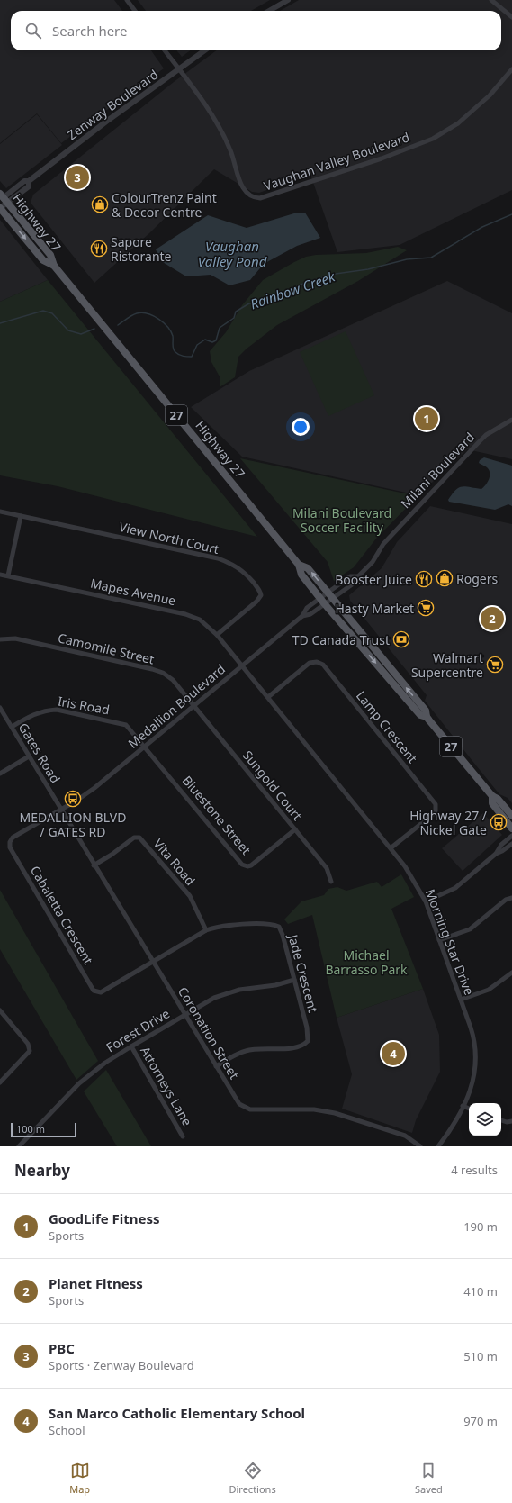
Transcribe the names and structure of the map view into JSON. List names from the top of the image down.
{
  "streets": {
    "main road": ["Highway 27", "27"],
    "street": [
      "Zenway Boulevard",
      "Vaughan Valley Boulevard",
      "Milani Boulevard",
      "View North Court",
      "Mapes Avenue",
      "Camomile Street",
      "Iris Road",
      "Medallion Boulevard",
      "Lamp Crescent",
      "Gates Road",
      "Sungold Court",
      "Bluestone Street",
      "Vita Road",
      "Cabaletta Crescent",
      "Morning Star Drive",
      "Jade Crescent",
      "Forest Drive",
      "Coronation Street",
      "Attorneys Lane"
    ]
  },
  "crossings": [
    ["Zenway Boulevard", "Vaughan Valley Boulevard"],
    ["Zenway Boulevard", "Highway 27"],
    ["Highway 27", "Milani Boulevard"],
    ["Highway 27", "Medallion Boulevard"],
    ["Milani Boulevard", "Medallion Boulevard"],
    ["View North Court", "Mapes Avenue"],
    ["Mapes Avenue", "Medallion Boulevard"],
    ["Mapes Avenue", "Morning Star Drive"],
    ["Camomile Street", "Medallion Boulevard"],
    ["Camomile Street", "Sungold Court"],
    ["Iris Road", "Medallion Boulevard"],
    ["Iris Road", "Gates Road"],
    ["Iris Road", "Bluestone Street"],
    ["Medallion Boulevard", "Gates Road"],
    ["Medallion Boulevard", "Sungold Court"],
    ["Medallion Boulevard", "Bluestone Street"],
    ["Medallion Boulevard", "Cabaletta Crescent"],
    ["Medallion Boulevard", "Morning Star Drive"],
    ["Medallion Boulevard", "Coronation Street"],
    ["Lamp Crescent", "Morning Star Drive"],
    ["Gates Road", "Cabaletta Crescent"],
    ["Gates Road", "Coronation Street"],
    ["Sungold Court", "Bluestone Street"],
    ["Vita Road", "Jade Crescent"],
    ["Vita Road", "Coronation Street"],
    ["Cabaletta Crescent", "Jade Crescent"],
    ["Cabaletta Crescent", "Coronation Street"],
    ["Jade Crescent", "Forest Drive"],
    ["Jade Crescent", "Coronation Street"],
    ["Forest Drive", "Coronation Street"],
    ["Forest Drive", "Attorneys Lane"]
  ],
  "water": ["Vaughan Valley Pond", "Rainbow Creek"],
  "parks": ["Milani Boulevard Soccer Facility", "Michael Barrasso Park"],
  "places": {
    "shop": ["ColourTrenz Paint & Decor Centre", "Rogers"],
    "restaurant": ["Sapore Ristorante", "Booster Juice"],
    "supermarket": ["Hasty Market", "Walmart Supercentre"],
    "bank": ["TD Canada Trust"],
    "bus stop": ["MEDALLION BLVD / GATES RD", "Highway 27 / Nickel Gate"]
  },
  "scale_bar": "100 m",
  "page": {
    "search": "Search here",
    "pins": [
      "3",
      "1",
      "2",
      "4"
    ],
    "scale": "100 m",
    "heading": ["Nearby", "4 results"],
    "list": [
      {
        "mark": "1",
        "name": "GoodLife Fitness",
        "note": "Sports",
        "value": "190 m"
      },
      {
        "mark": "2",
        "name": "Planet Fitness",
        "note": "Sports",
        "value": "410 m"
      },
      {
        "mark": "3",
        "name": "PBC",
        "note": "Sports · Zenway Boulevard",
        "value": "510 m"
      },
      {
        "mark": "4",
        "name": "San Marco Catholic Elementary School",
        "note": "School",
        "value": "970 m"
      }
    ],
    "nav": ["Map", "Directions", "Saved"]
  }
}
